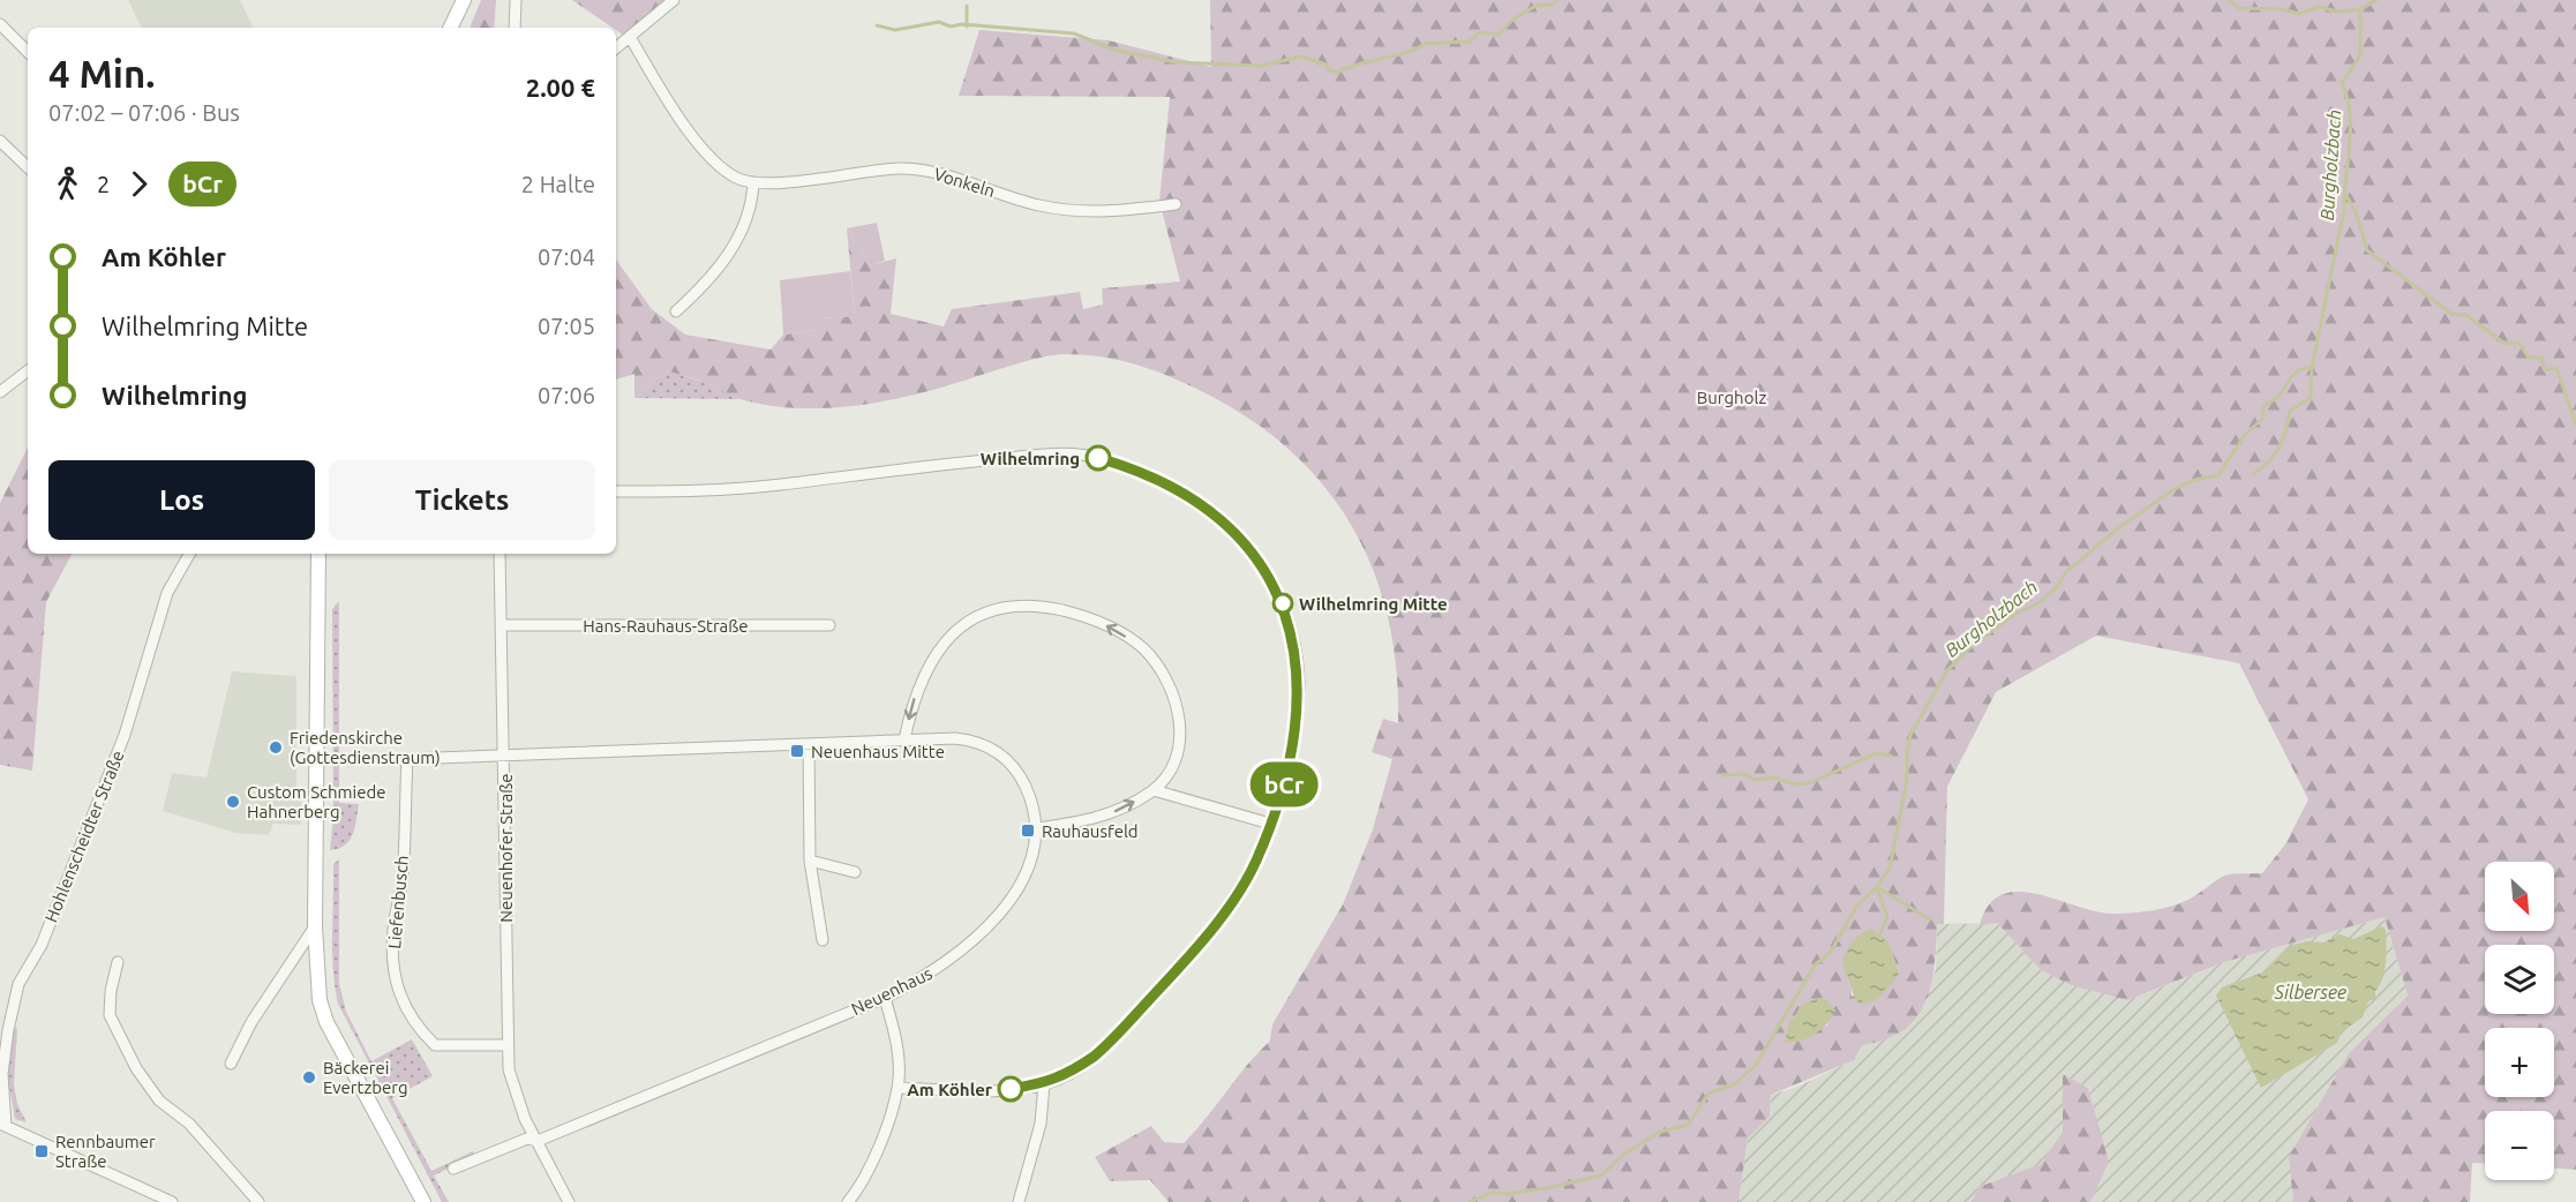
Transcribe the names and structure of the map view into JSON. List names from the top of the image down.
{
  "streets": {
    "street": [
      "Vonkeln",
      "Hans-Rauhaus-Straße",
      "Hohlenscheidter Straße",
      "Neuenhofer Straße",
      "Liefenbusch",
      "Neuenhaus"
    ]
  },
  "crossings": [
    ["Hans-Rauhaus-Straße", "Neuenhofer Straße"],
    ["Neuenhofer Straße", "Liefenbusch"],
    ["Neuenhofer Straße", "Neuenhaus"]
  ],
  "water": ["Burgholzbach", "Silbersee"],
  "parks": ["Burgholz"],
  "places": {
    "other": [
      "Wilhelmring",
      "Wilhelmring Mitte",
      "Friedenskirche (Gottesdienstraum)",
      "Custom Schmiede Hahnerberg",
      "Bäckerei Evertzberg",
      "Am Köhler"
    ],
    "transit": ["Neuenhaus Mitte", "Rauhausfeld", "Rennbaumer Straße"]
  },
  "lines": ["bus line bCr"],
  "north": "bottom right",
  "page": {
    "on_map": "bCr",
    "heading": ["4 Min.", "07:02 – 07:06 · Bus", "2.00 €"],
    "legs": ["2", "bCr", "2 Halte"],
    "list": [
      {
        "name": "Am Köhler",
        "value": "07:04"
      },
      {
        "name": "Wilhelmring Mitte",
        "value": "07:05"
      },
      {
        "name": "Wilhelmring",
        "value": "07:06"
      }
    ],
    "buttons": ["Los", "Tickets"],
    "map_buttons": ["+", "−"]
  }
}
